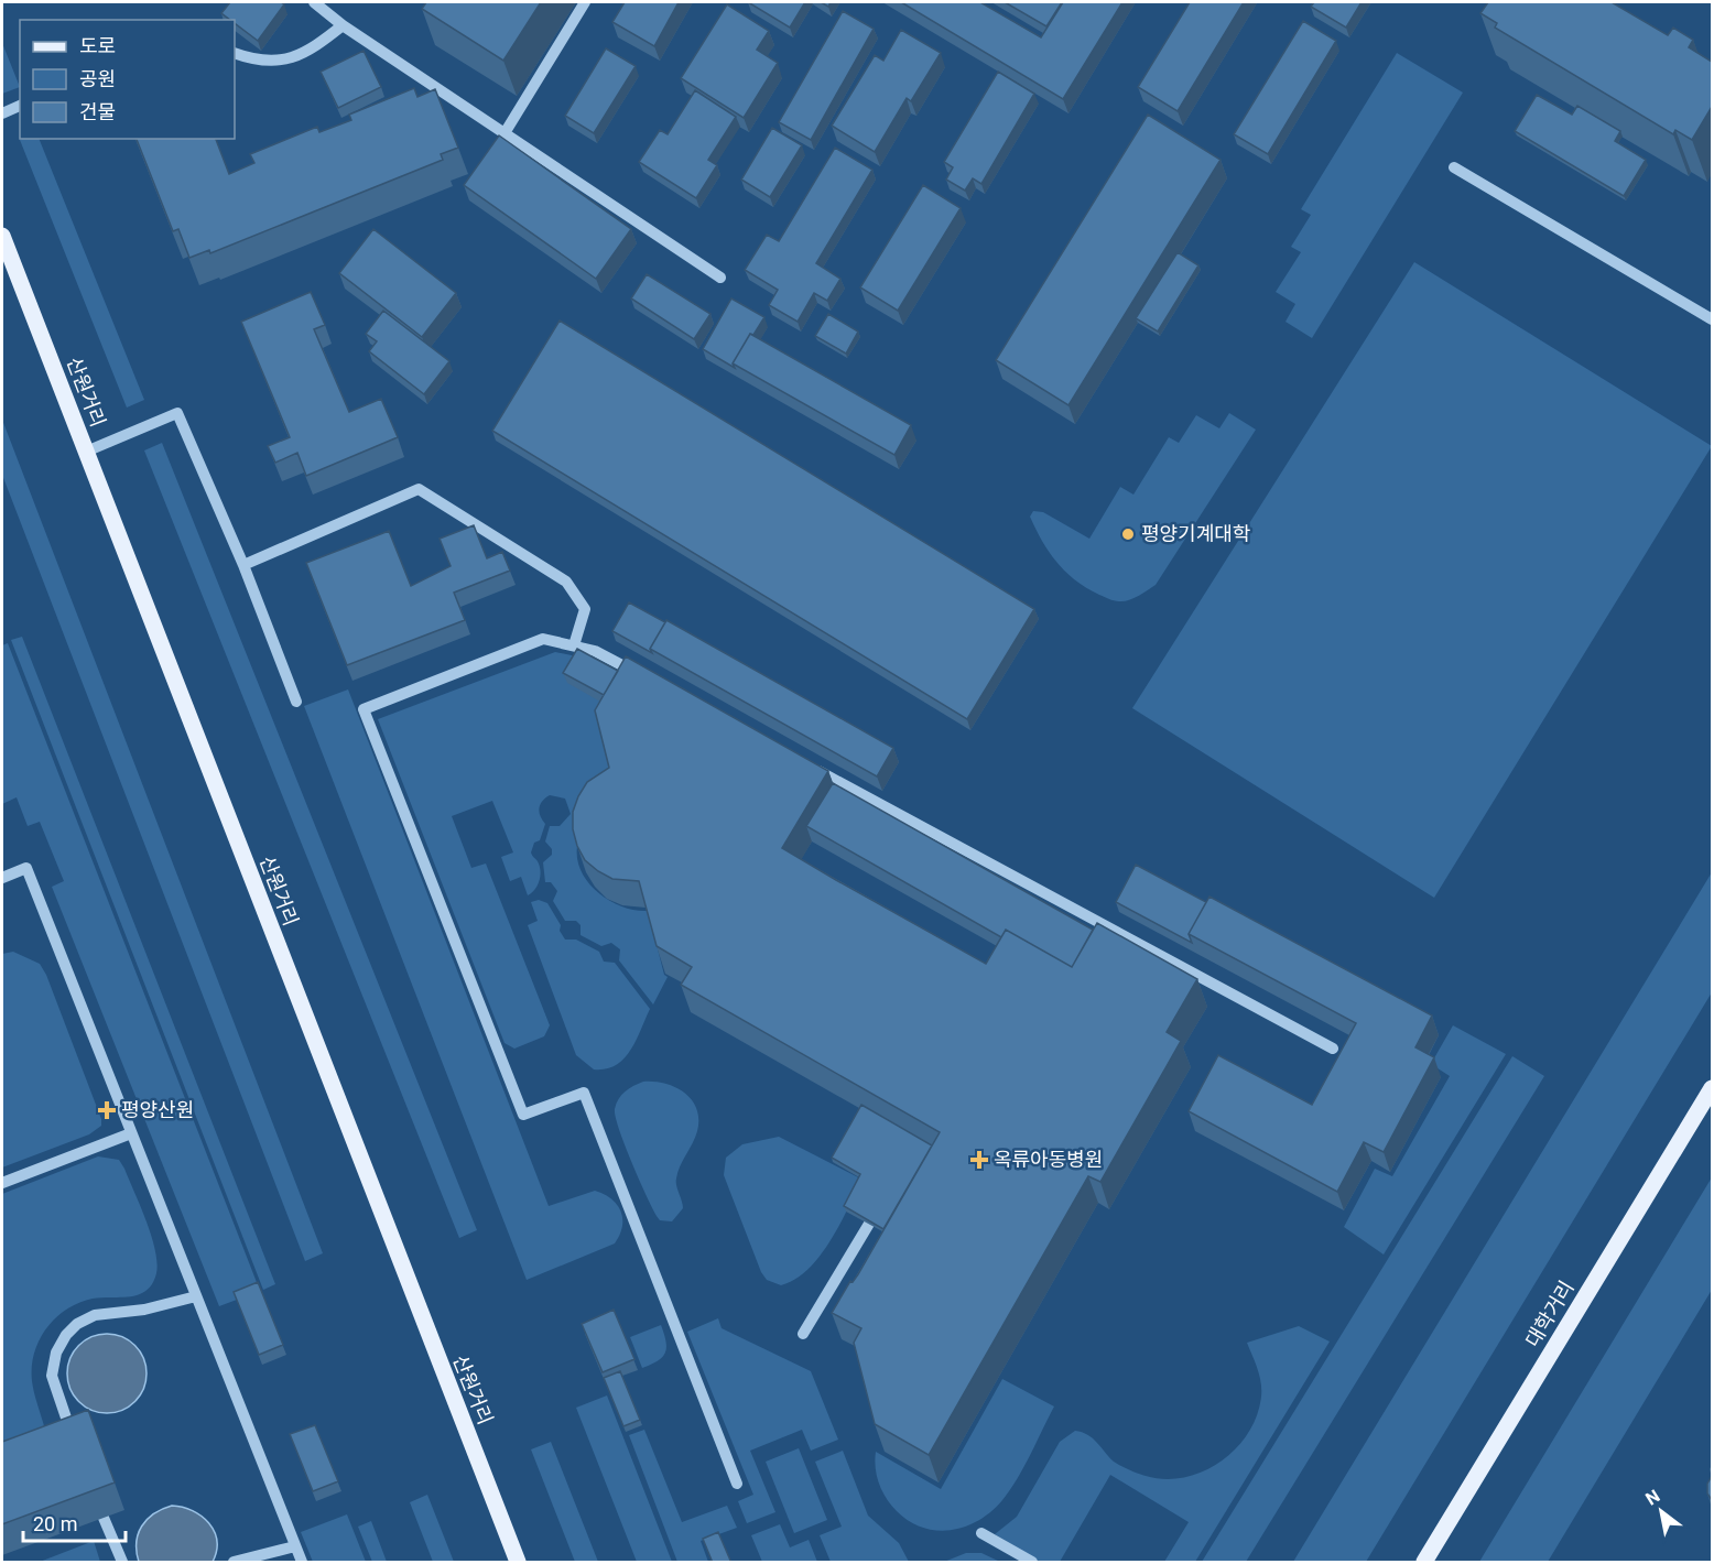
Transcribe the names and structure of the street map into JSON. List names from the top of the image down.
{
  "streets": {
    "main road": ["산원거리", "대학거리"]
  },
  "places": {
    "other": ["평양기계대학"],
    "health": ["평양산원", "옥류아동병원"]
  },
  "legend": ["도로", "공원", "건물"],
  "scale_bar": "20 m",
  "north": "top left"
}
